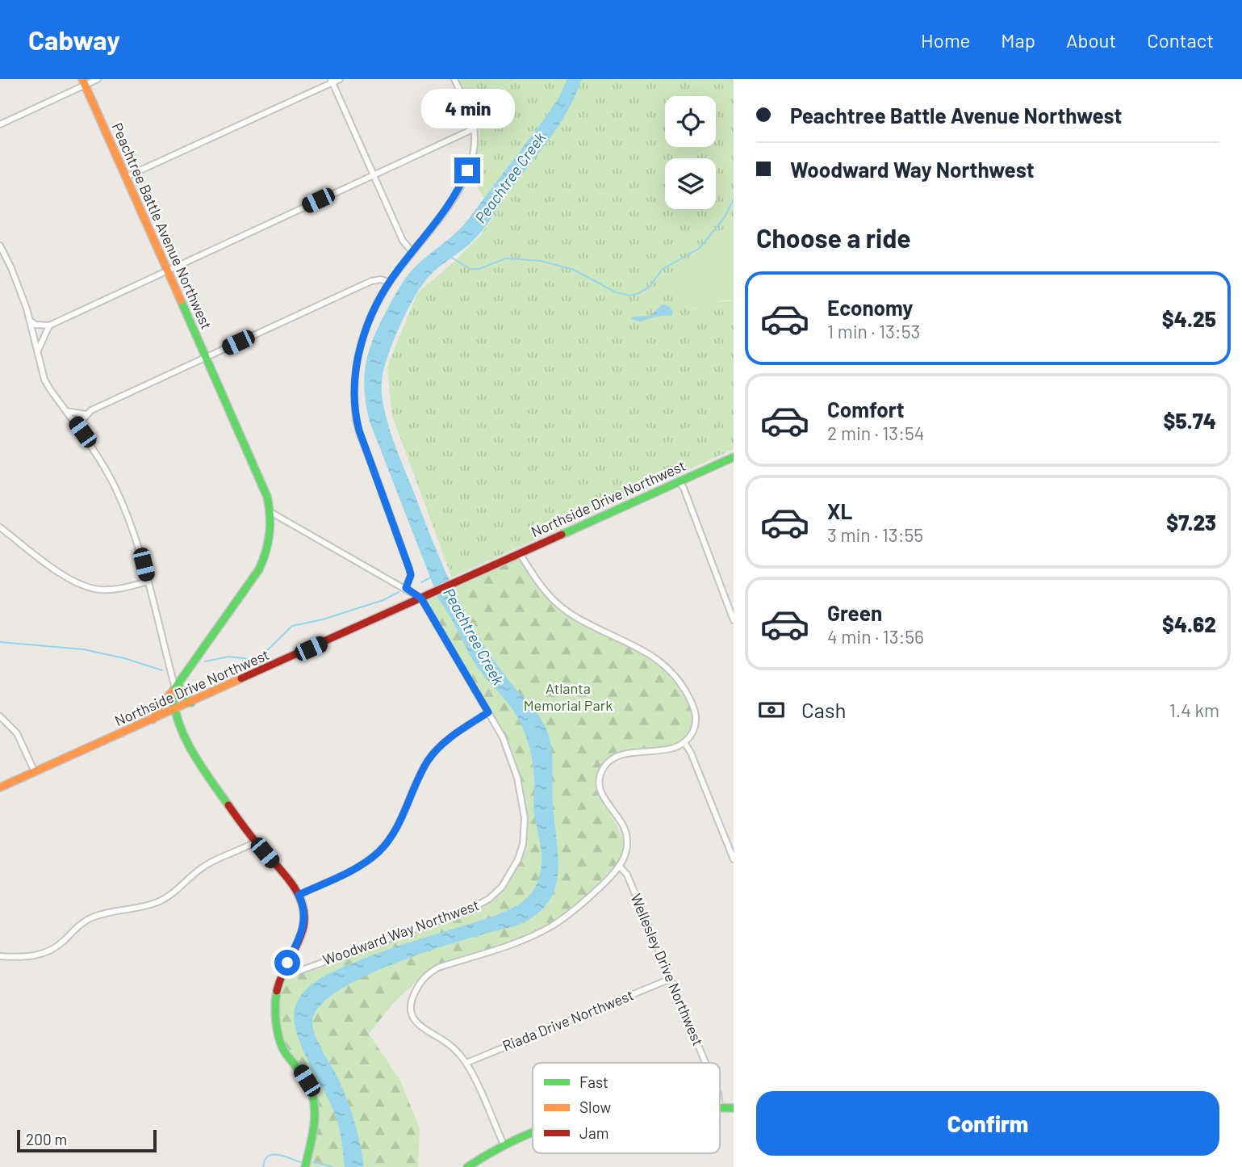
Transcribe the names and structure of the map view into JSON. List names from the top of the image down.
{
  "streets": {
    "street": [
      "Peachtree Battle Avenue Northwest",
      "Northside Drive Northwest",
      "Woodward Way Northwest",
      "Wellesley Drive Northwest",
      "Riada Drive Northwest"
    ]
  },
  "crossings": [
    ["Peachtree Battle Avenue Northwest", "Northside Drive Northwest"],
    ["Northside Drive Northwest", "Woodward Way Northwest"],
    ["Wellesley Drive Northwest", "Riada Drive Northwest"]
  ],
  "water": ["Peachtree Creek"],
  "parks": ["Atlanta Memorial Park"],
  "legend": ["Fast", "Slow", "Jam"],
  "scale_bar": "200 m",
  "page": {
    "header": "Cabway",
    "nav": [
      "Home",
      "Map",
      "About",
      "Contact"
    ],
    "banner": ["Peachtree Battle Avenue Northwest", "Woodward Way Northwest"],
    "bubble": "4 min",
    "heading": "Choose a ride",
    "list": [
      {
        "name": "Economy",
        "note": "1 min · 13:53",
        "value": "$4.25"
      },
      {
        "name": "Comfort",
        "note": "2 min · 13:54",
        "value": "$5.74"
      },
      {
        "name": "XL",
        "note": "3 min · 13:55",
        "value": "$7.23"
      },
      {
        "name": "Green",
        "note": "4 min · 13:56",
        "value": "$4.62"
      }
    ],
    "pay": ["Cash", "1.4 km"],
    "buttons": "Confirm",
    "scale": "200 m"
  }
}
